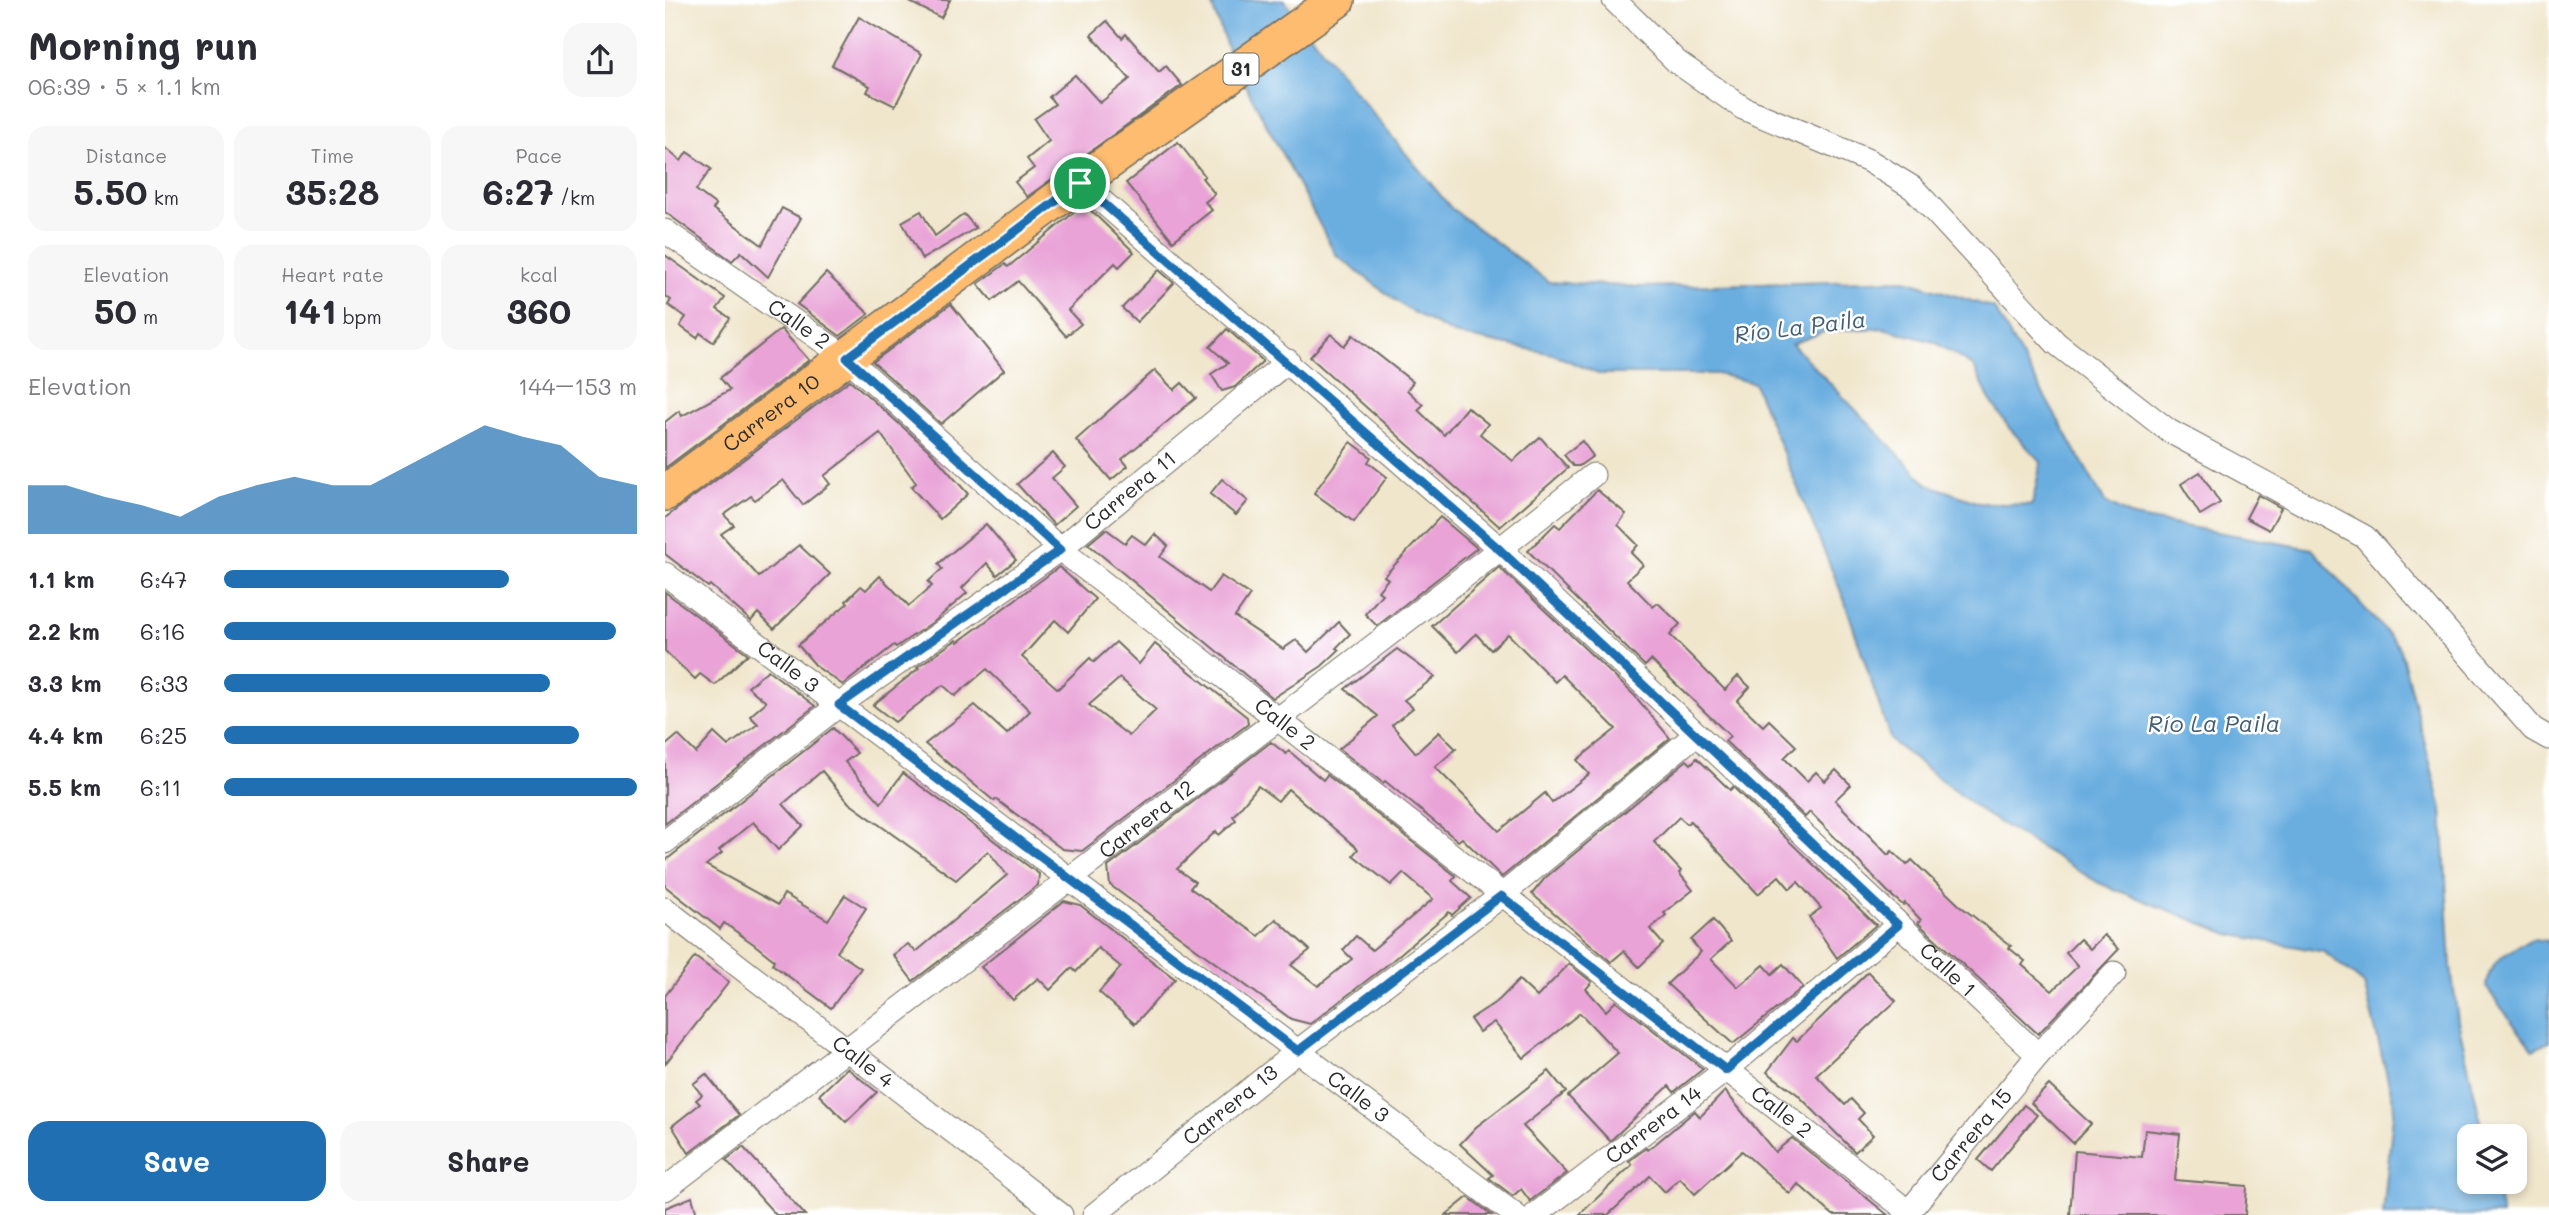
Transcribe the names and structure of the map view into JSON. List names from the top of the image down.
{
  "streets": {
    "main road": ["31", "Carrera 10"],
    "street": [
      "Calle 2",
      "Carrera 11",
      "Calle 3",
      "Carrera 12",
      "Calle 1",
      "Calle 4",
      "Carrera 13",
      "Carrera 14",
      "Carrera 15"
    ]
  },
  "crossings": [
    ["31", "Carrera 10"],
    ["31", "Calle 1"],
    ["Calle 2", "Carrera 10"],
    ["Calle 2", "Carrera 11"],
    ["Calle 2", "Carrera 12"],
    ["Calle 2", "Carrera 13"],
    ["Calle 2", "Carrera 14"],
    ["Calle 2", "Carrera 15"],
    ["Carrera 10", "Calle 1"],
    ["Carrera 11", "Calle 3"],
    ["Carrera 11", "Calle 1"],
    ["Calle 3", "Carrera 12"],
    ["Calle 3", "Carrera 13"],
    ["Carrera 12", "Calle 1"],
    ["Carrera 12", "Calle 4"],
    ["Calle 1", "Carrera 13"],
    ["Calle 1", "Carrera 14"],
    ["Calle 1", "Carrera 15"]
  ],
  "water": ["Río La Paila"],
  "page": {
    "heading": ["Morning run", "06:39 · 5 × 1.1 km"],
    "stats": [
      ["Distance", "5.50 km"],
      ["Time", "35:28"],
      ["Pace", "6:27 /km"],
      ["Elevation", "50 m"],
      ["Heart rate", "141 bpm"],
      ["kcal", "360"]
    ],
    "chart": ["Elevation", "144–153 m"],
    "list": [
      {
        "name": "1.1 km",
        "note": "6:47"
      },
      {
        "name": "2.2 km",
        "note": "6:16"
      },
      {
        "name": "3.3 km",
        "note": "6:33"
      },
      {
        "name": "4.4 km",
        "note": "6:25"
      },
      {
        "name": "5.5 km",
        "note": "6:11"
      }
    ],
    "buttons": ["Save", "Share"]
  }
}
